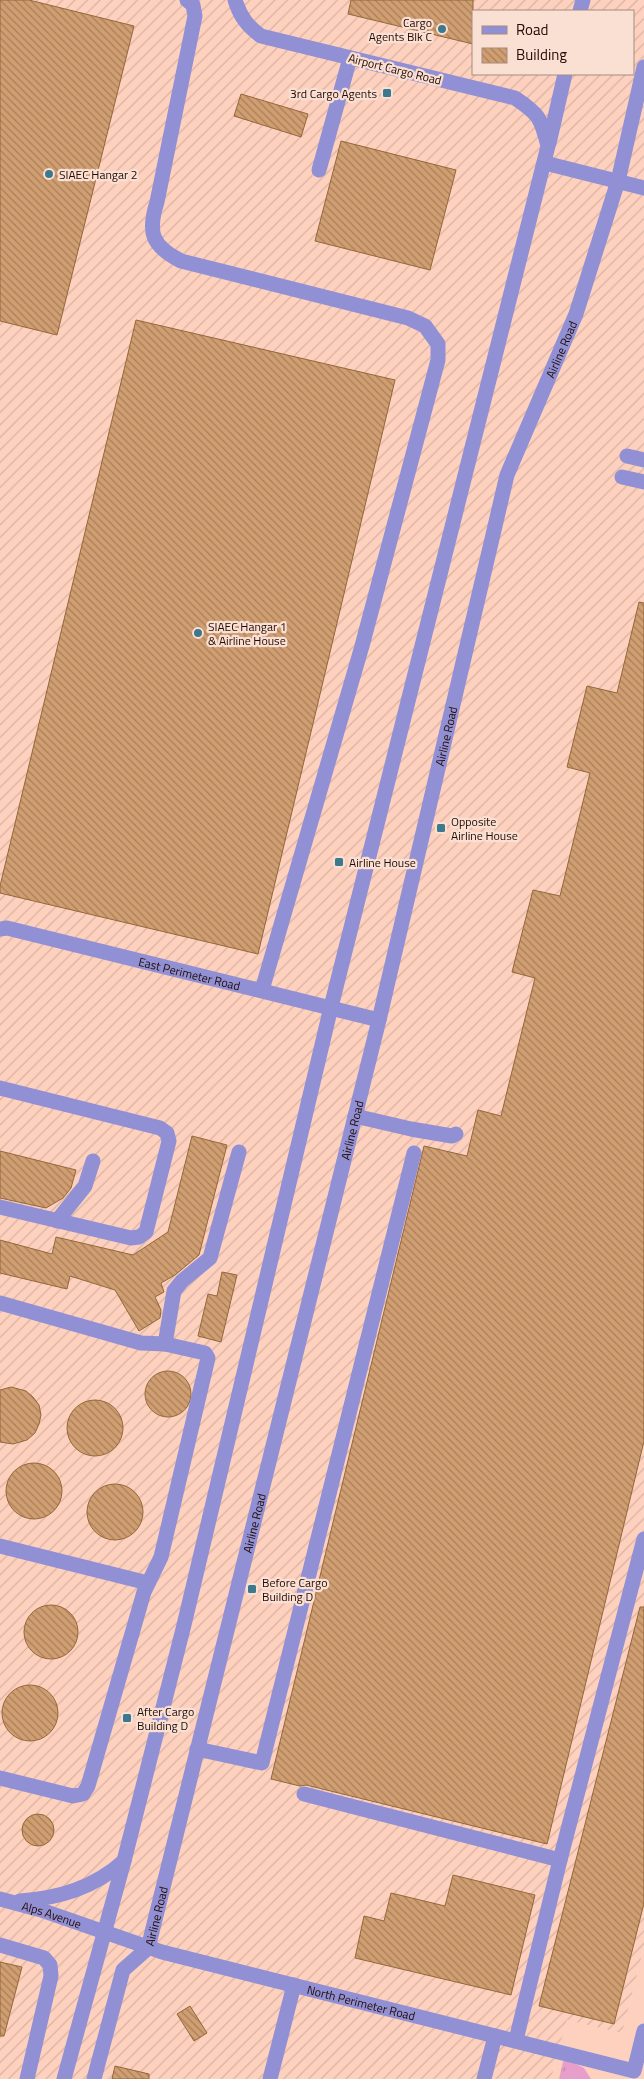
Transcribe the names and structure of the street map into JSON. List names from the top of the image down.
{
  "streets": {
    "lane": [
      "Airport Cargo Road",
      "Airline Road",
      "East Perimeter Road",
      "Alps Avenue",
      "North Perimeter Road"
    ]
  },
  "crossings": [
    ["Airline Road", "East Perimeter Road"],
    ["Airline Road", "North Perimeter Road"],
    ["Alps Avenue", "North Perimeter Road"]
  ],
  "places": {
    "other": ["Cargo Agents Blk C", "SIAEC Hangar 2", "SIAEC Hangar 1 & Airline House"],
    "transit": [
      "3rd Cargo Agents",
      "Opposite Airline House",
      "Airline House",
      "Before Cargo Building D",
      "After Cargo Building D"
    ]
  },
  "legend": ["Road", "Building"]
}
